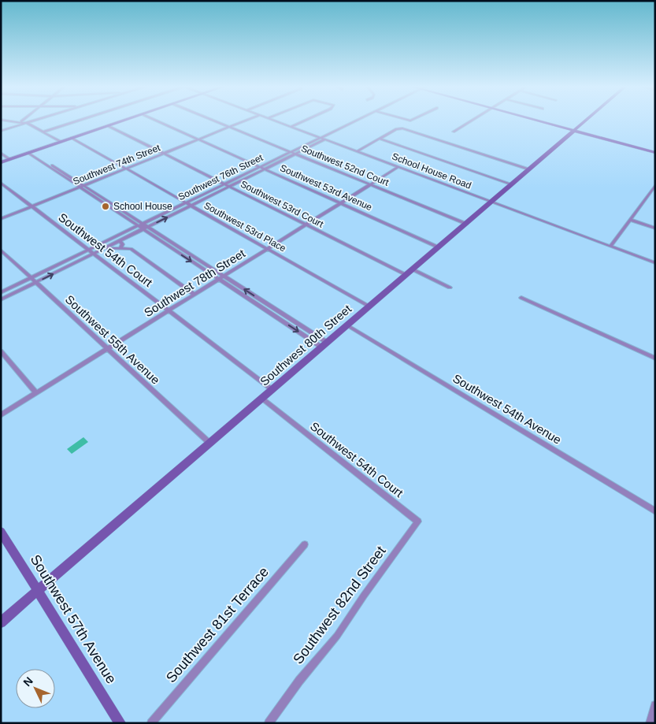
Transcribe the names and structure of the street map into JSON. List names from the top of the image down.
{
  "streets": {
    "main road": ["Southwest 57th Avenue"],
    "street": [
      "Southwest 74th Street",
      "Southwest 52nd Court",
      "School House Road",
      "Southwest 76th Street",
      "Southwest 53rd Avenue",
      "Southwest 53rd Court",
      "Southwest 53rd Place",
      "Southwest 54th Court",
      "Southwest 78th Street",
      "Southwest 55th Avenue",
      "Southwest 80th Street",
      "Southwest 54th Avenue",
      "Southwest 82nd Street",
      "Southwest 81st Terrace"
    ]
  },
  "crossings": [
    ["Southwest 74th Street", "Southwest 52nd Court"],
    ["Southwest 74th Street", "Southwest 53rd Avenue"],
    ["Southwest 74th Street", "Southwest 53rd Court"],
    ["Southwest 74th Street", "Southwest 53rd Place"],
    ["Southwest 74th Street", "Southwest 54th Court"],
    ["Southwest 52nd Court", "Southwest 76th Street"],
    ["Southwest 52nd Court", "Southwest 78th Street"],
    ["Southwest 52nd Court", "Southwest 80th Street"],
    ["School House Road", "Southwest 76th Street"],
    ["School House Road", "Southwest 78th Street"],
    ["School House Road", "Southwest 80th Street"],
    ["Southwest 76th Street", "Southwest 53rd Avenue"],
    ["Southwest 76th Street", "Southwest 53rd Court"],
    ["Southwest 76th Street", "Southwest 53rd Place"],
    ["Southwest 76th Street", "Southwest 54th Court"],
    ["Southwest 76th Street", "Southwest 55th Avenue"],
    ["Southwest 53rd Avenue", "Southwest 78th Street"],
    ["Southwest 53rd Avenue", "Southwest 80th Street"],
    ["Southwest 53rd Court", "Southwest 78th Street"],
    ["Southwest 53rd Court", "Southwest 80th Street"],
    ["Southwest 53rd Place", "Southwest 78th Street"],
    ["Southwest 53rd Place", "Southwest 80th Street"],
    ["Southwest 54th Court", "Southwest 78th Street"],
    ["Southwest 54th Court", "Southwest 80th Street"],
    ["Southwest 54th Court", "Southwest 82nd Street"],
    ["Southwest 78th Street", "Southwest 55th Avenue"],
    ["Southwest 55th Avenue", "Southwest 80th Street"],
    ["Southwest 80th Street", "Southwest 54th Avenue"],
    ["Southwest 80th Street", "Southwest 57th Avenue"]
  ],
  "places": ["School House"],
  "north": "top left"
}
